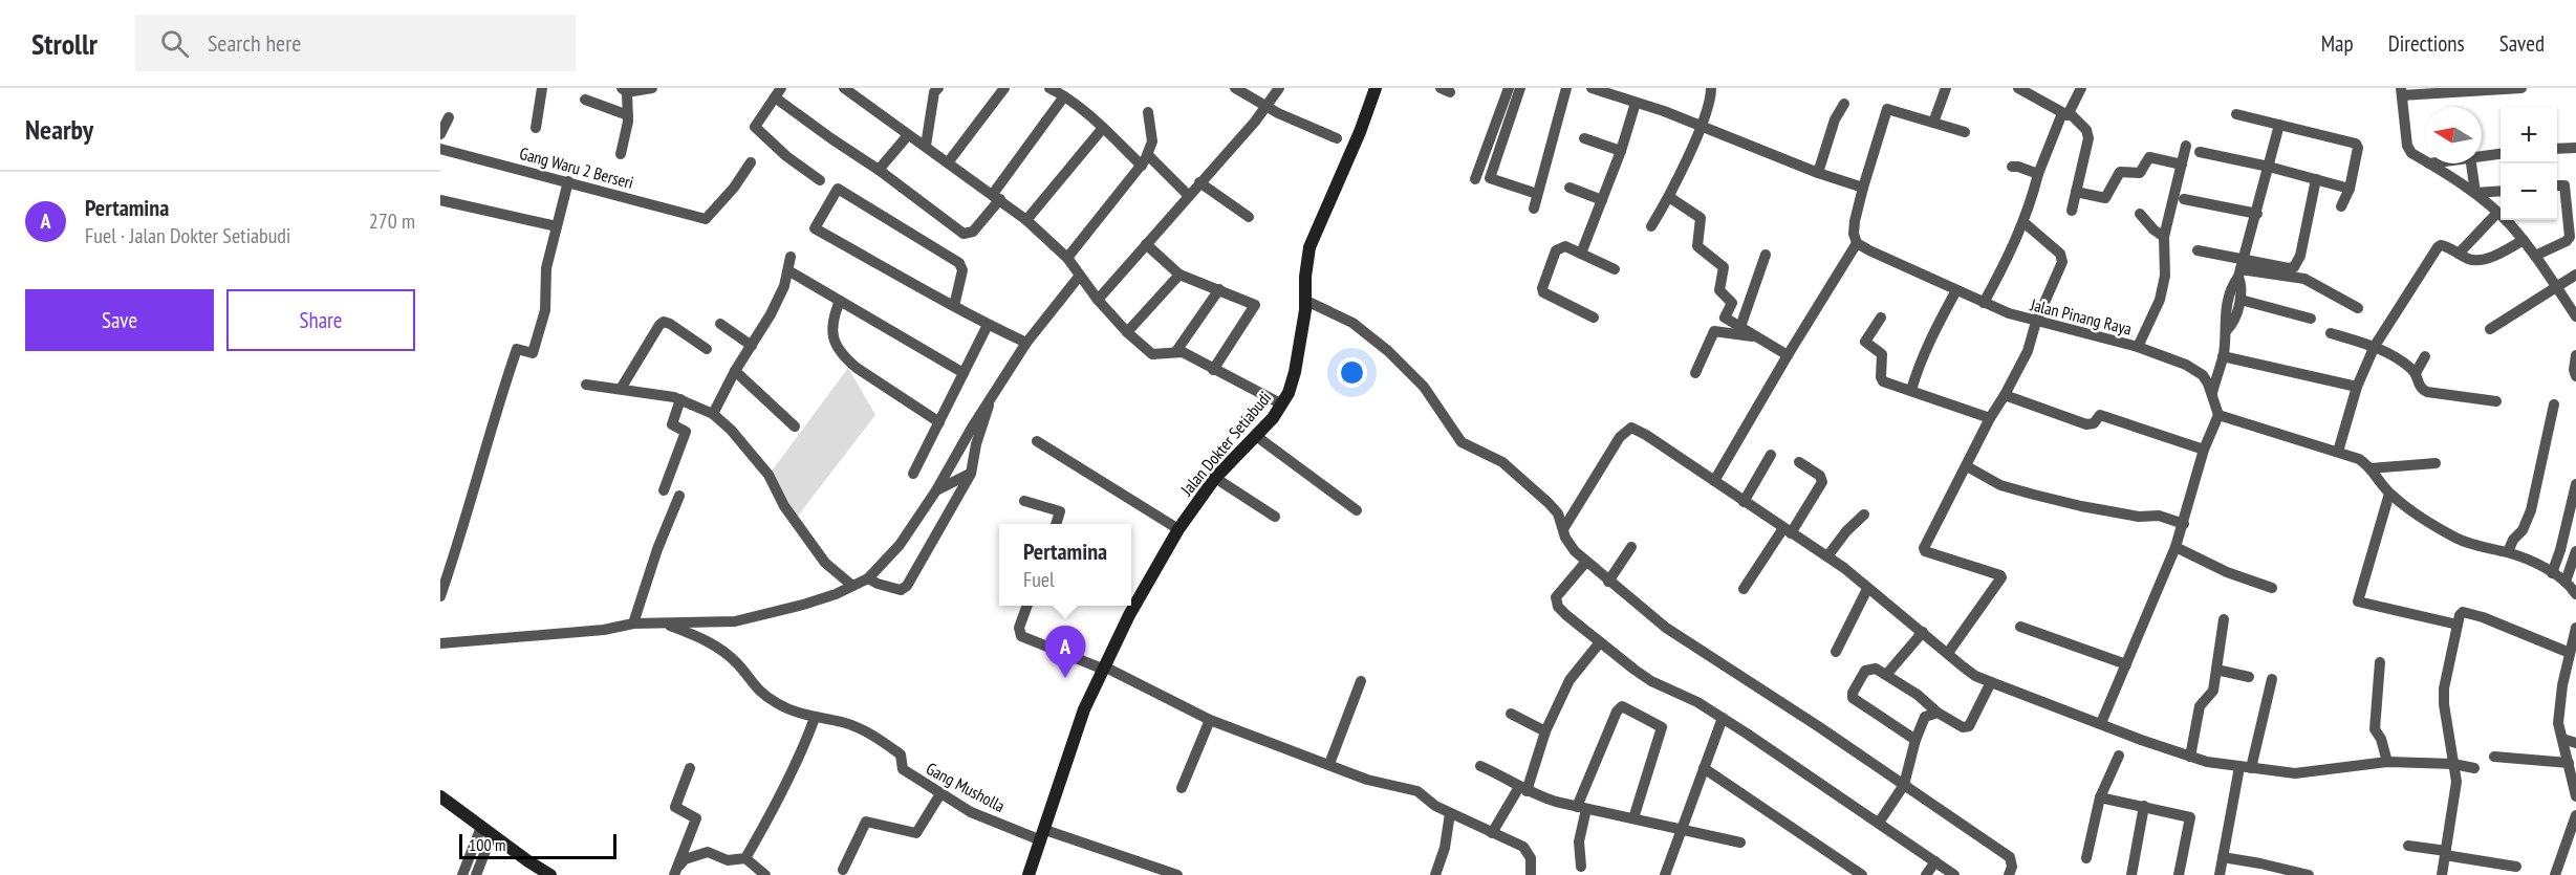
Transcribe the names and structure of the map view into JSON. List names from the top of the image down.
{
  "streets": {
    "main road": ["Jalan Dokter Setiabudi"],
    "street": ["Gang Waru 2 Berseri", "Jalan Pinang Raya", "Gang Musholla"]
  },
  "crossings": [
    ["Jalan Dokter Setiabudi", "Gang Musholla"]
  ],
  "scale_bar": "100 m",
  "north": "left",
  "page": {
    "header": "Strollr",
    "search": "Search here",
    "nav": ["Map", "Directions", "Saved"],
    "heading": "Nearby",
    "map_buttons": ["+", "−"],
    "list": [
      {
        "mark": "A",
        "name": "Pertamina",
        "note": "Fuel · Jalan Dokter Setiabudi",
        "value": "270 m"
      }
    ],
    "buttons": ["Save", "Share"],
    "popup": ["Pertamina", "Fuel"],
    "pins": "A",
    "scale": "100 m"
  }
}
